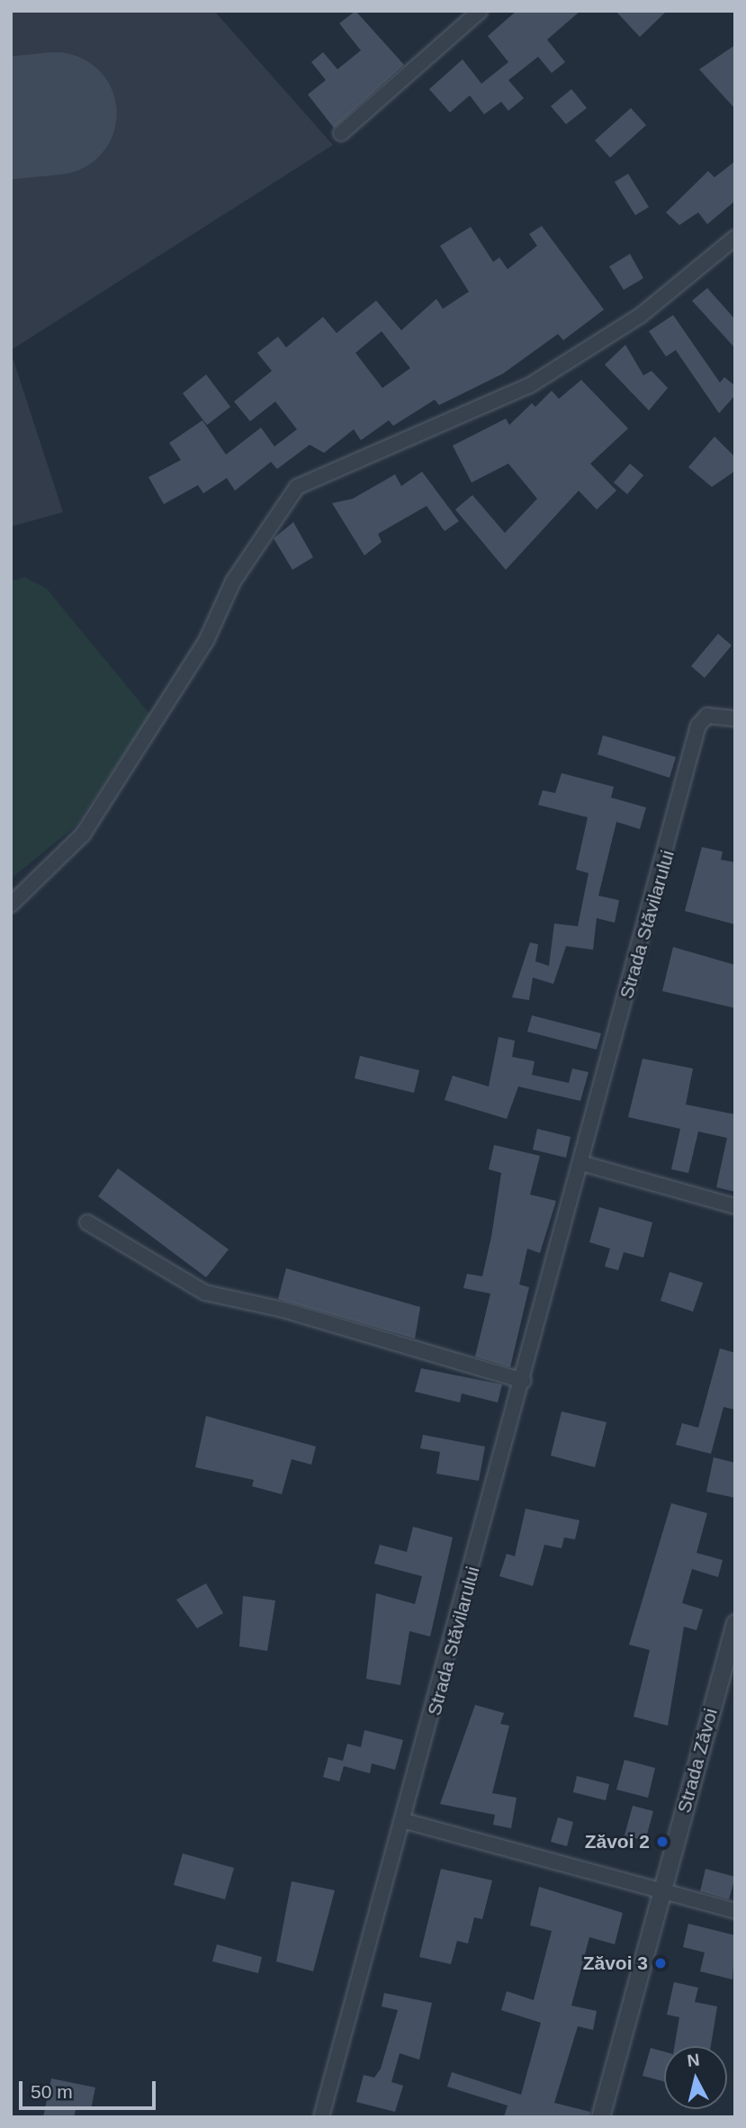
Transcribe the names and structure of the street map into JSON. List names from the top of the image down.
{
  "streets": {
    "street": ["Strada Stăvilarului", "Strada Zăvoi"]
  },
  "places": ["Zăvoi 2", "Zăvoi 3"],
  "scale_bar": "50 m",
  "north": "top"
}
